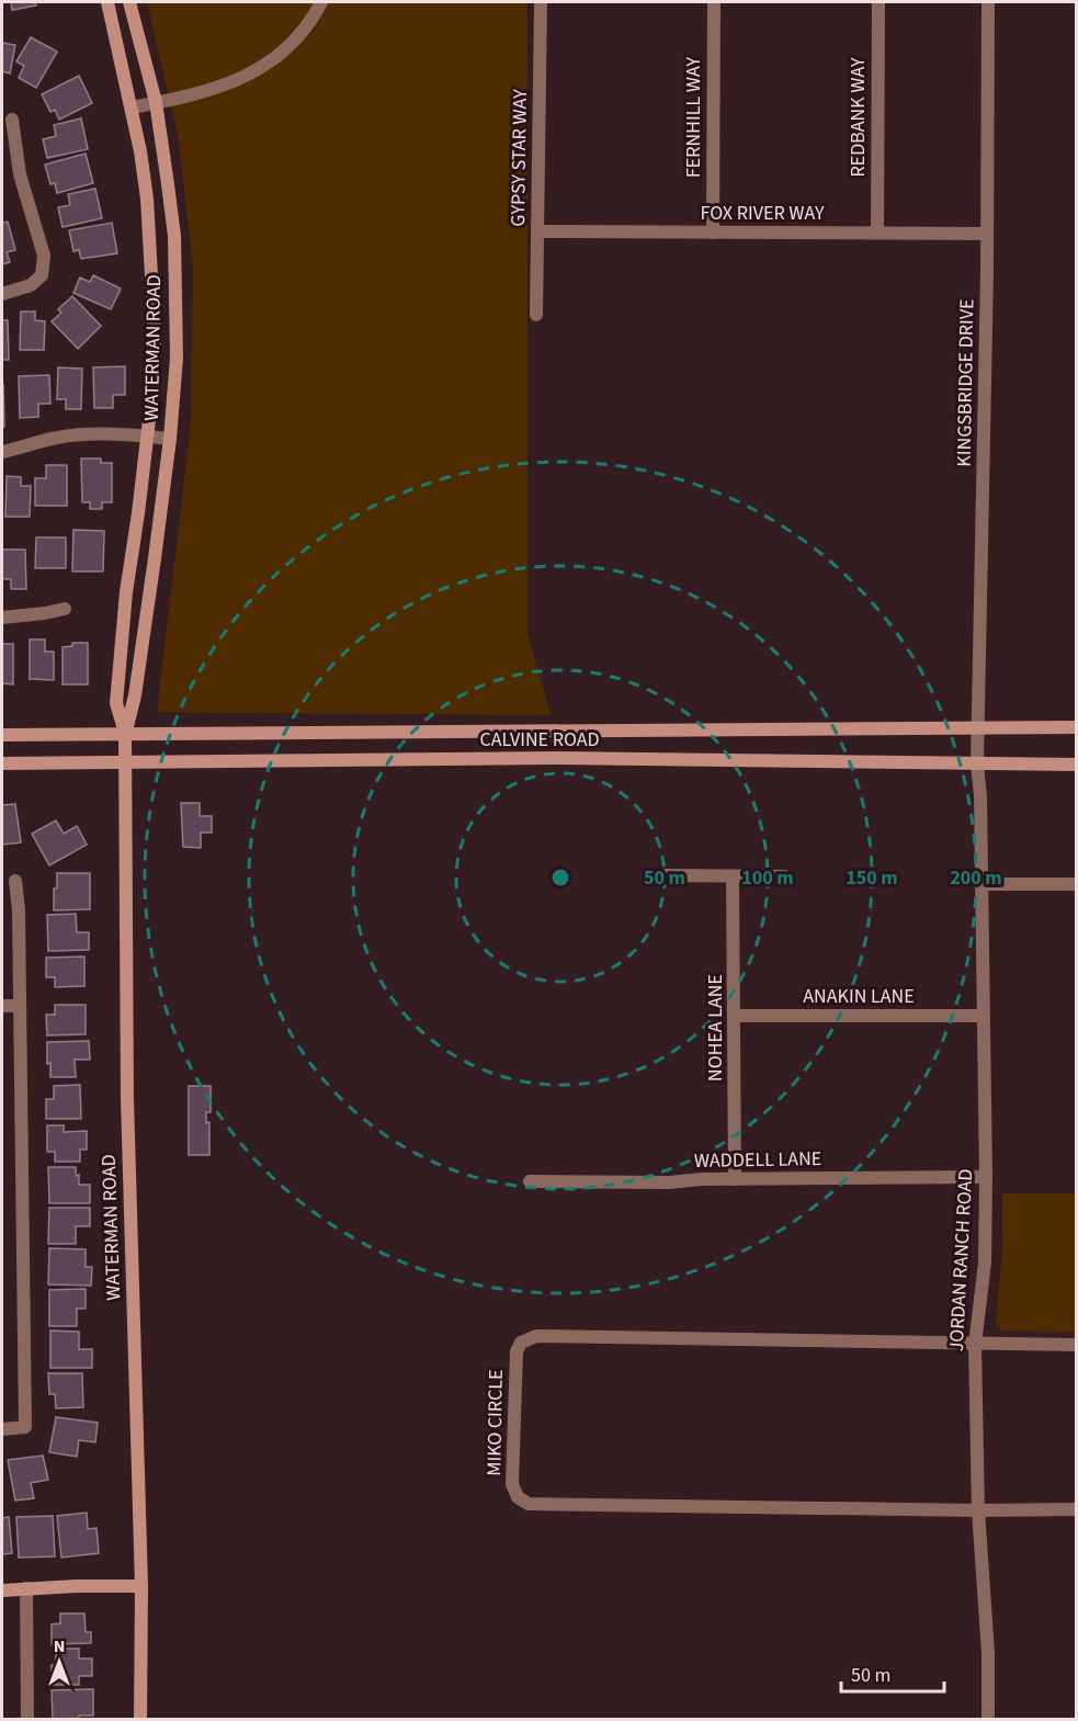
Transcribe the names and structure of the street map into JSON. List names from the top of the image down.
{
  "streets": {
    "main road": ["WATERMAN ROAD", "CALVINE ROAD"],
    "street": [
      "FERNHILL WAY",
      "REDBANK WAY",
      "GYPSY STAR WAY",
      "FOX RIVER WAY",
      "KINGSBRIDGE DRIVE",
      "ANAKIN LANE",
      "NOHEA LANE",
      "WADDELL LANE",
      "JORDAN RANCH ROAD",
      "MIKO CIRCLE"
    ]
  },
  "crossings": [
    ["FERNHILL WAY", "FOX RIVER WAY"],
    ["REDBANK WAY", "FOX RIVER WAY"],
    ["GYPSY STAR WAY", "FOX RIVER WAY"],
    ["FOX RIVER WAY", "KINGSBRIDGE DRIVE"],
    ["WATERMAN ROAD", "CALVINE ROAD"],
    ["KINGSBRIDGE DRIVE", "CALVINE ROAD"],
    ["KINGSBRIDGE DRIVE", "JORDAN RANCH ROAD"],
    ["CALVINE ROAD", "JORDAN RANCH ROAD"],
    ["ANAKIN LANE", "NOHEA LANE"],
    ["ANAKIN LANE", "JORDAN RANCH ROAD"],
    ["NOHEA LANE", "WADDELL LANE"],
    ["WADDELL LANE", "JORDAN RANCH ROAD"],
    ["JORDAN RANCH ROAD", "MIKO CIRCLE"]
  ],
  "scale_bar": "50 m",
  "north": "top",
  "rings": [
    "50 m",
    "100 m",
    "150 m",
    "200 m"
  ]
}
